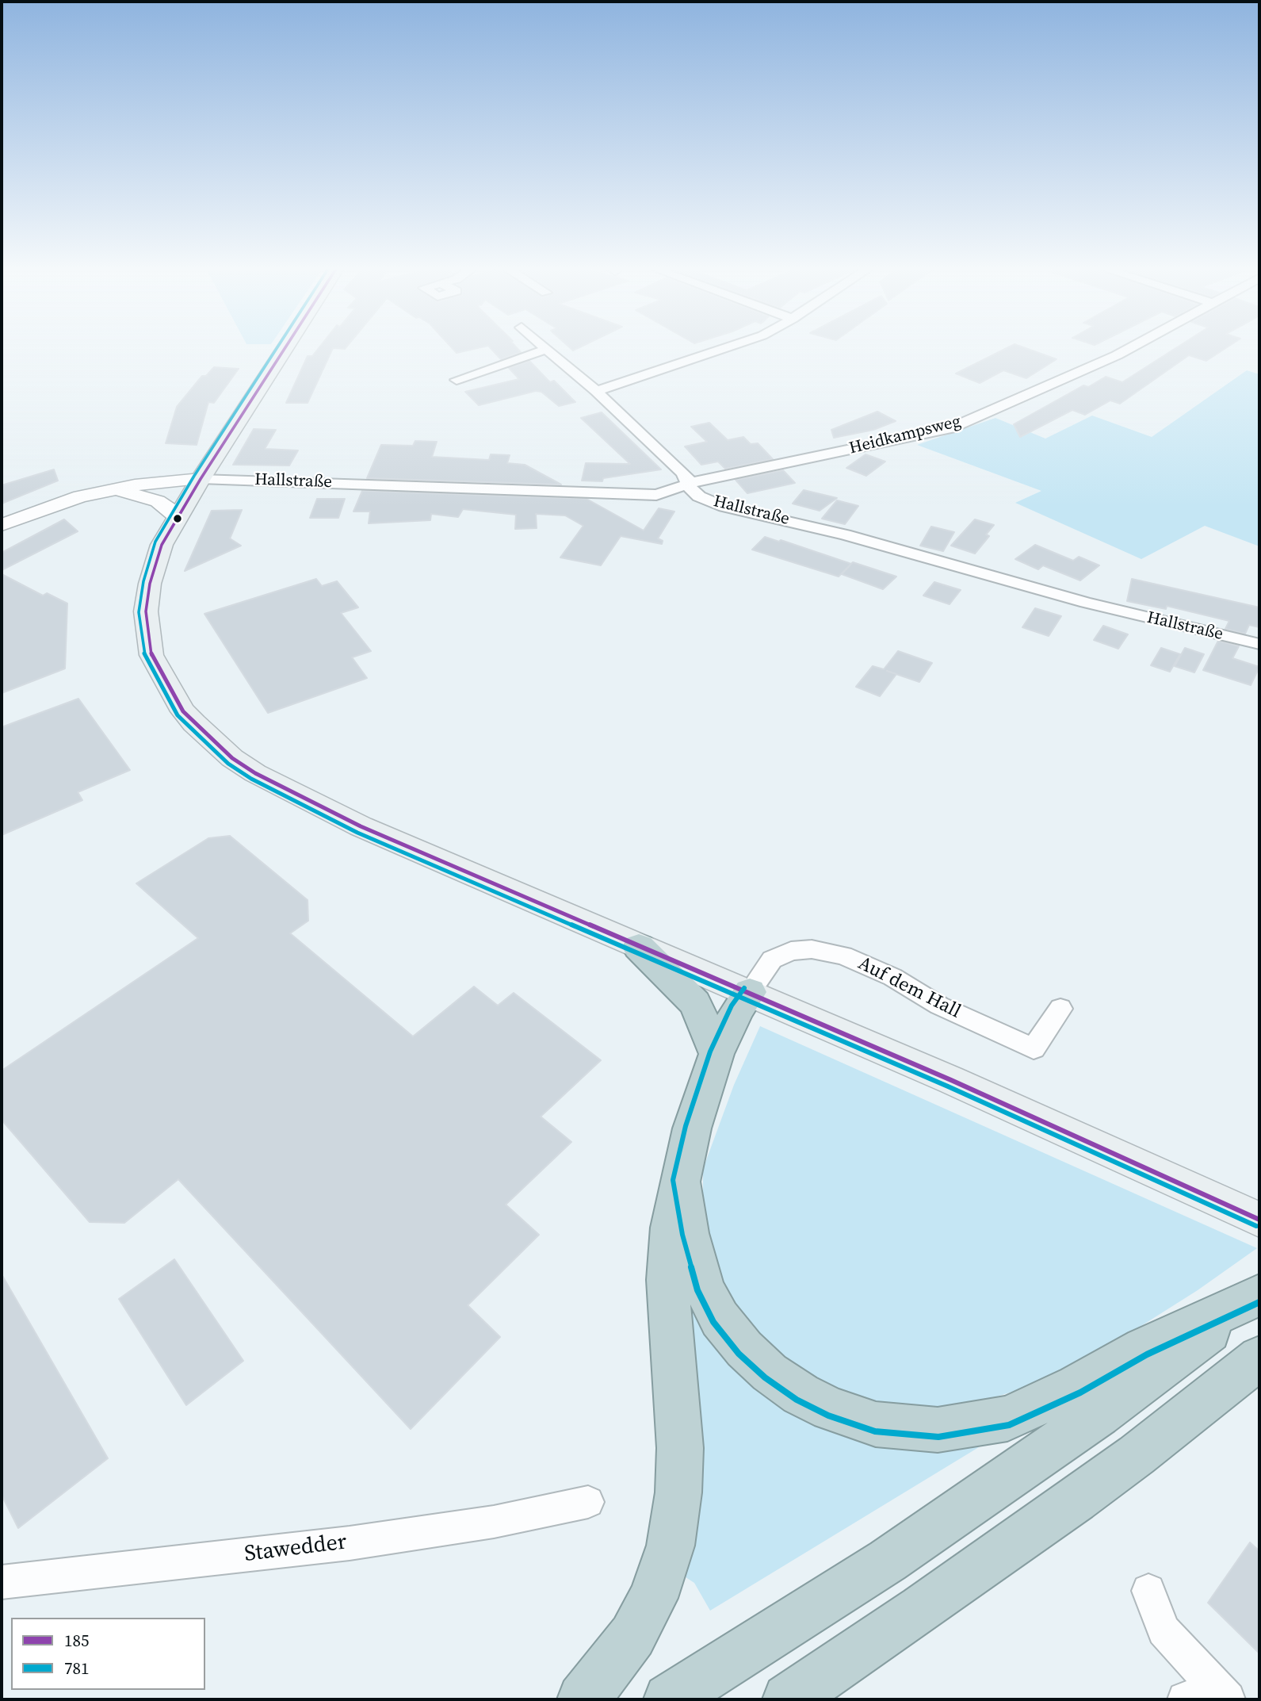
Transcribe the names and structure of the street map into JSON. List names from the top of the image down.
{
  "streets": {
    "street": [
      "Heidkampsweg",
      "Hallstraße",
      "Auf dem Hall",
      "Stawedder"
    ]
  },
  "crossings": [
    ["Heidkampsweg", "Hallstraße"]
  ],
  "lines": ["transit line 185", "transit line 781"],
  "legend": ["185", "781"]
}
